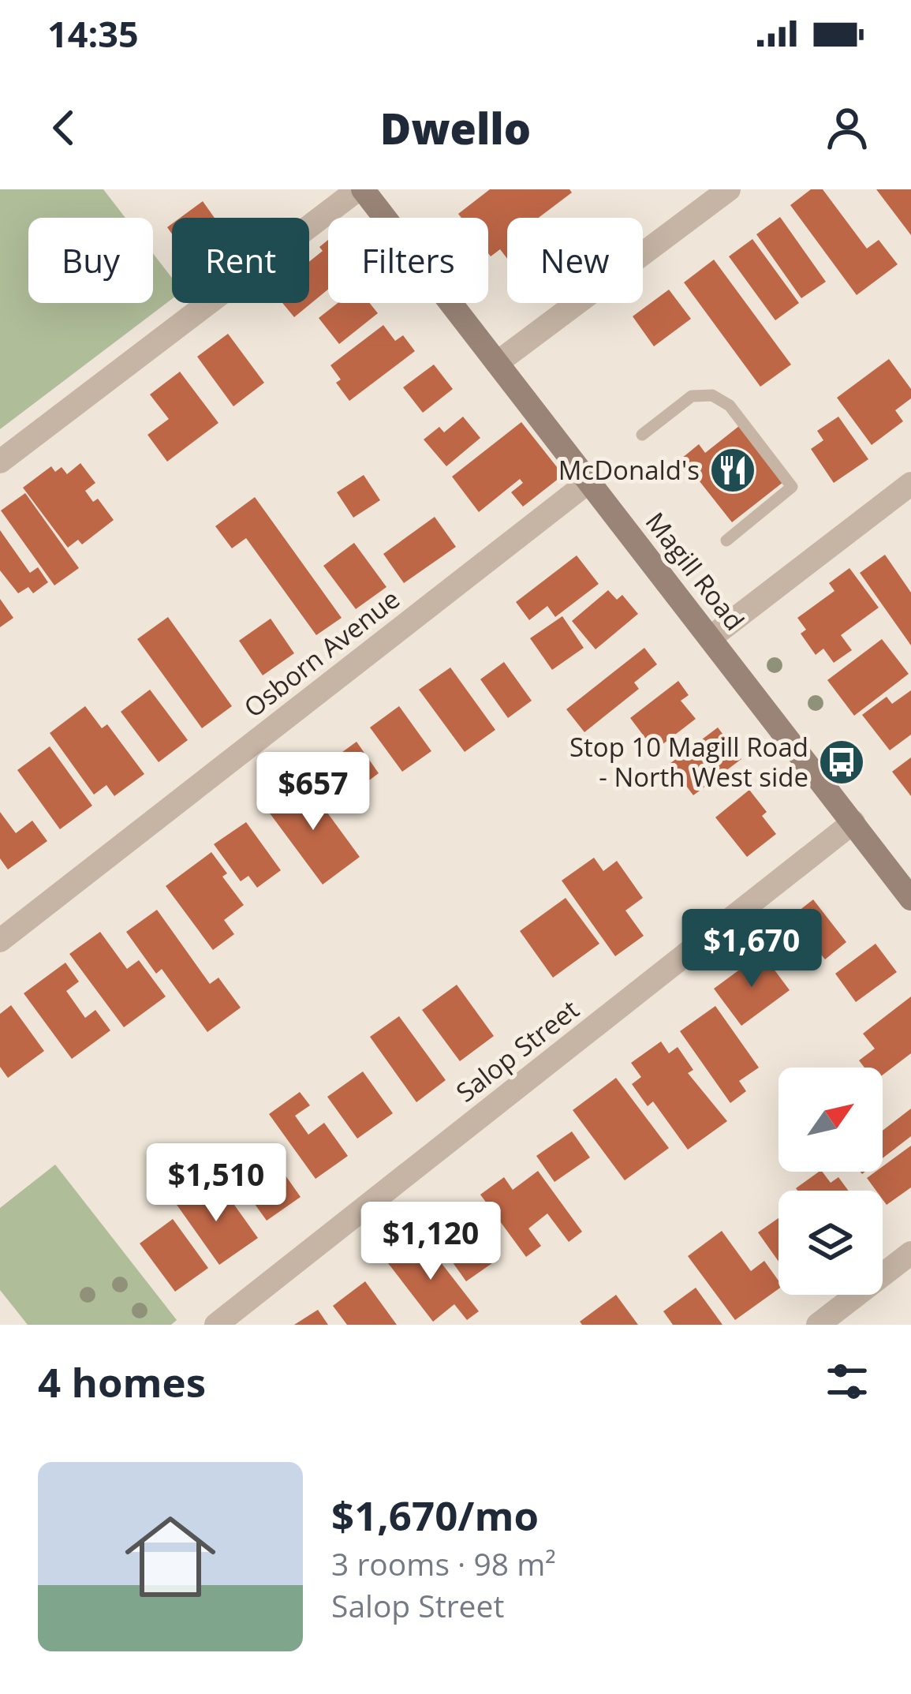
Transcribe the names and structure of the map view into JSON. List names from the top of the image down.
{
  "streets": {
    "main road": ["Magill Road"],
    "street": ["Osborn Avenue", "Salop Street"]
  },
  "crossings": [
    ["Magill Road", "Osborn Avenue"],
    ["Magill Road", "Salop Street"]
  ],
  "places": {
    "restaurant": ["McDonald's"],
    "bus stop": ["Stop 10 Magill Road - North West side"]
  },
  "north": "top right",
  "page": {
    "status": "14:35",
    "header": "Dwello",
    "chip": [
      "Buy",
      "Rent",
      "Filters",
      "New"
    ],
    "price": [
      "$657",
      "$1,670",
      "$1,510",
      "$1,120"
    ],
    "heading": "4 homes",
    "list": [
      {
        "name": "$1,670/mo",
        "note": "3 rooms · 98 m² · Salop Street"
      }
    ]
  }
}
